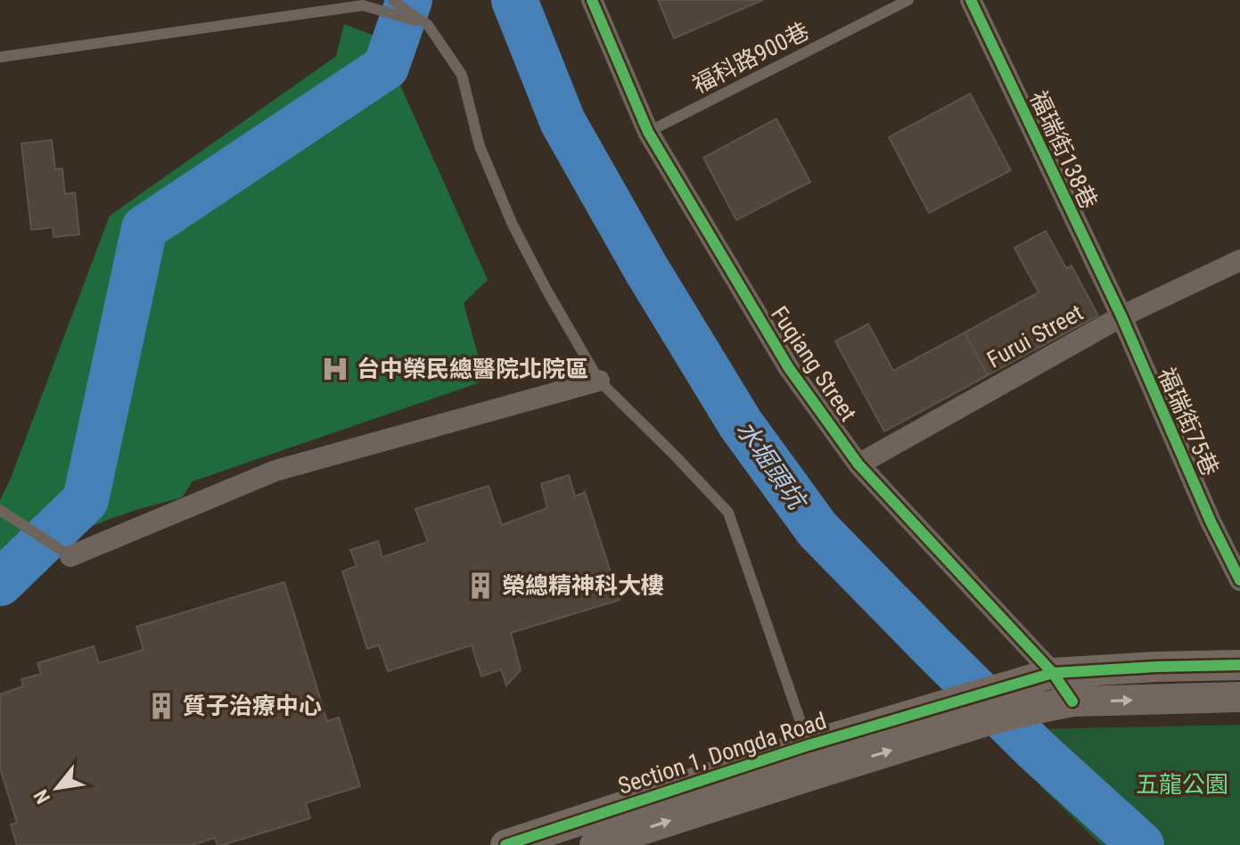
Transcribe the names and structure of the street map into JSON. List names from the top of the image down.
{
  "streets": {
    "street": [
      "福瑞街138巷",
      "Furui Street",
      "Fuqiang Street",
      "福瑞街75巷",
      "Section 1, Dongda Road"
    ],
    "lane": ["福科路900巷"]
  },
  "crossings": [
    ["福科路900巷", "Fuqiang Street"],
    ["福瑞街138巷", "Furui Street"],
    ["福瑞街138巷", "福瑞街75巷"],
    ["Furui Street", "Fuqiang Street"],
    ["Furui Street", "福瑞街75巷"],
    ["Fuqiang Street", "Section 1, Dongda Road"]
  ],
  "water": ["水堀頭坑"],
  "parks": ["五龍公園"],
  "places": {
    "hospital": ["台中榮民總醫院北院區"],
    "building": ["榮總精神科大樓", "質子治療中心"]
  },
  "north": "bottom left"
}
